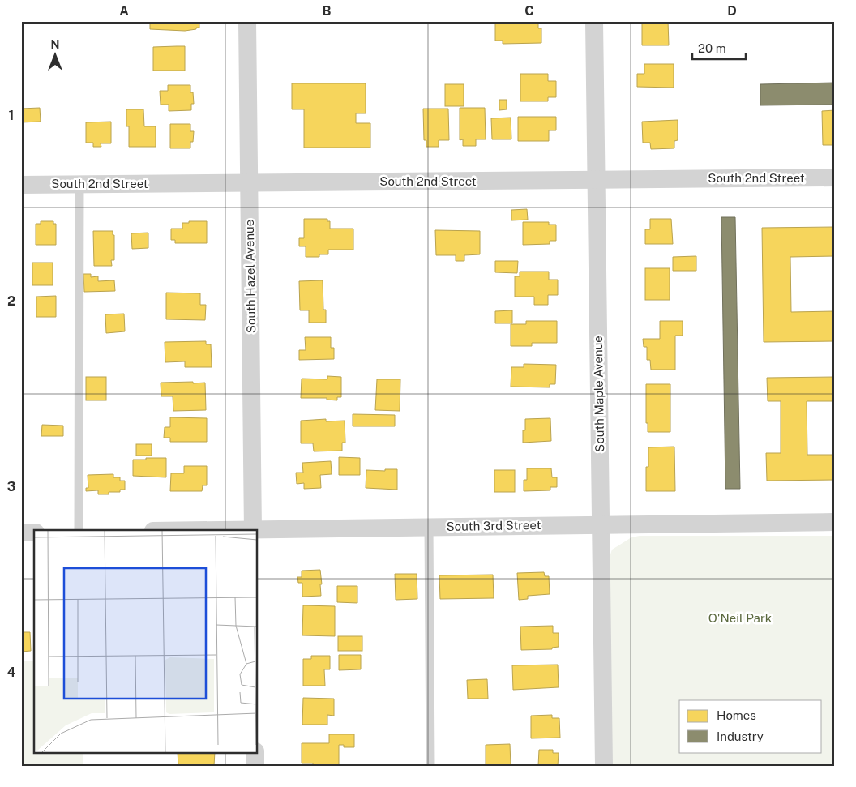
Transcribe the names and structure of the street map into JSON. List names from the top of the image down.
{
  "streets": {
    "street": [
      "South 2nd Street",
      "South Hazel Avenue",
      "South Maple Avenue",
      "South 3rd Street"
    ]
  },
  "crossings": [
    ["South 2nd Street", "South Hazel Avenue"],
    ["South 2nd Street", "South Maple Avenue"],
    ["South Hazel Avenue", "South 3rd Street"],
    ["South Maple Avenue", "South 3rd Street"]
  ],
  "parks": ["O'Neil Park"],
  "legend": ["Homes", "Industry"],
  "scale_bar": "20 m",
  "north": "top",
  "grid": {
    "columns": [
      "A",
      "B",
      "C",
      "D"
    ],
    "rows": [
      "1",
      "2",
      "3",
      "4"
    ]
  }
}
